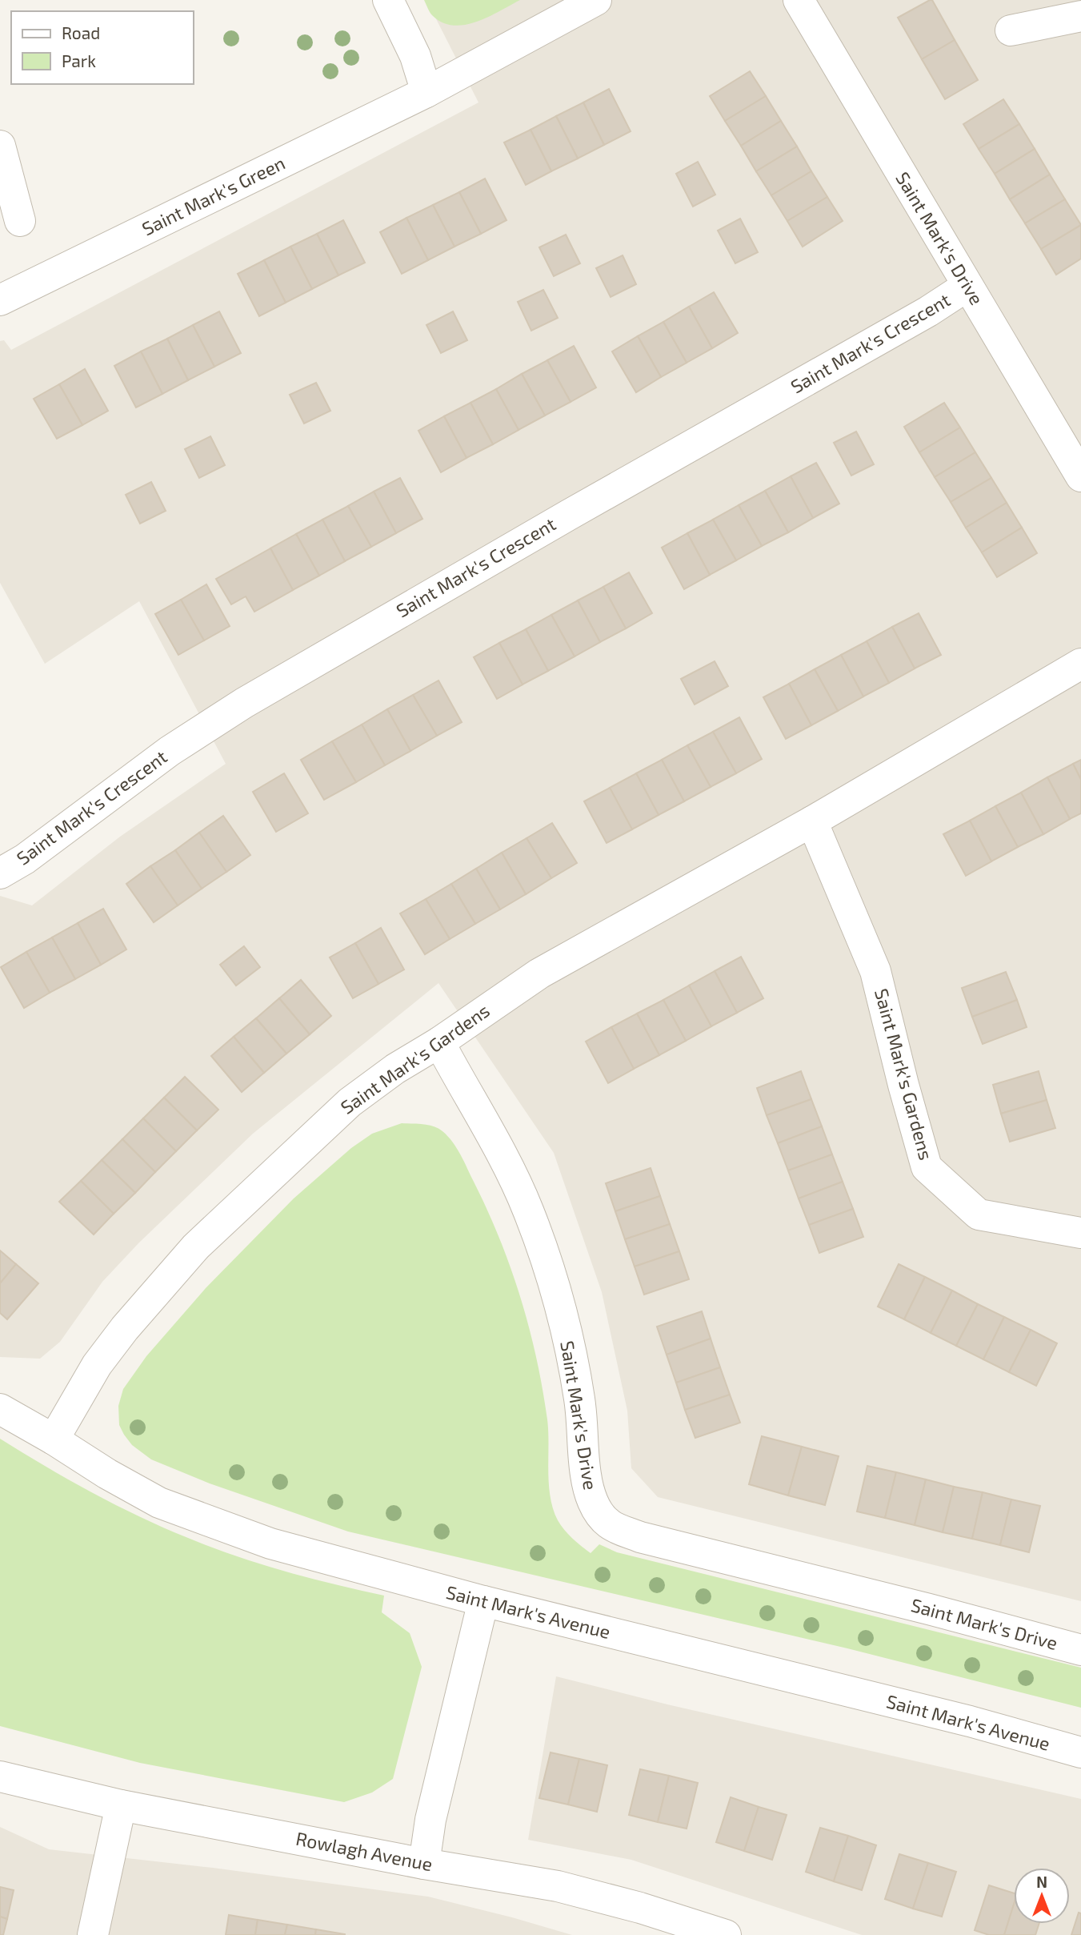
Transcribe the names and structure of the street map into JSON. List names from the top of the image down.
{
  "streets": {
    "street": [
      "Saint Mark's Green",
      "Saint Mark's Drive",
      "Saint Mark's Crescent",
      "Saint Mark's Gardens",
      "Saint Mark's Avenue",
      "Rowlagh Avenue"
    ]
  },
  "crossings": [
    ["Saint Mark's Drive", "Saint Mark's Crescent"],
    ["Saint Mark's Drive", "Saint Mark's Gardens"],
    ["Saint Mark's Gardens", "Saint Mark's Avenue"]
  ],
  "legend": ["Road", "Park"],
  "north": "top"
}
